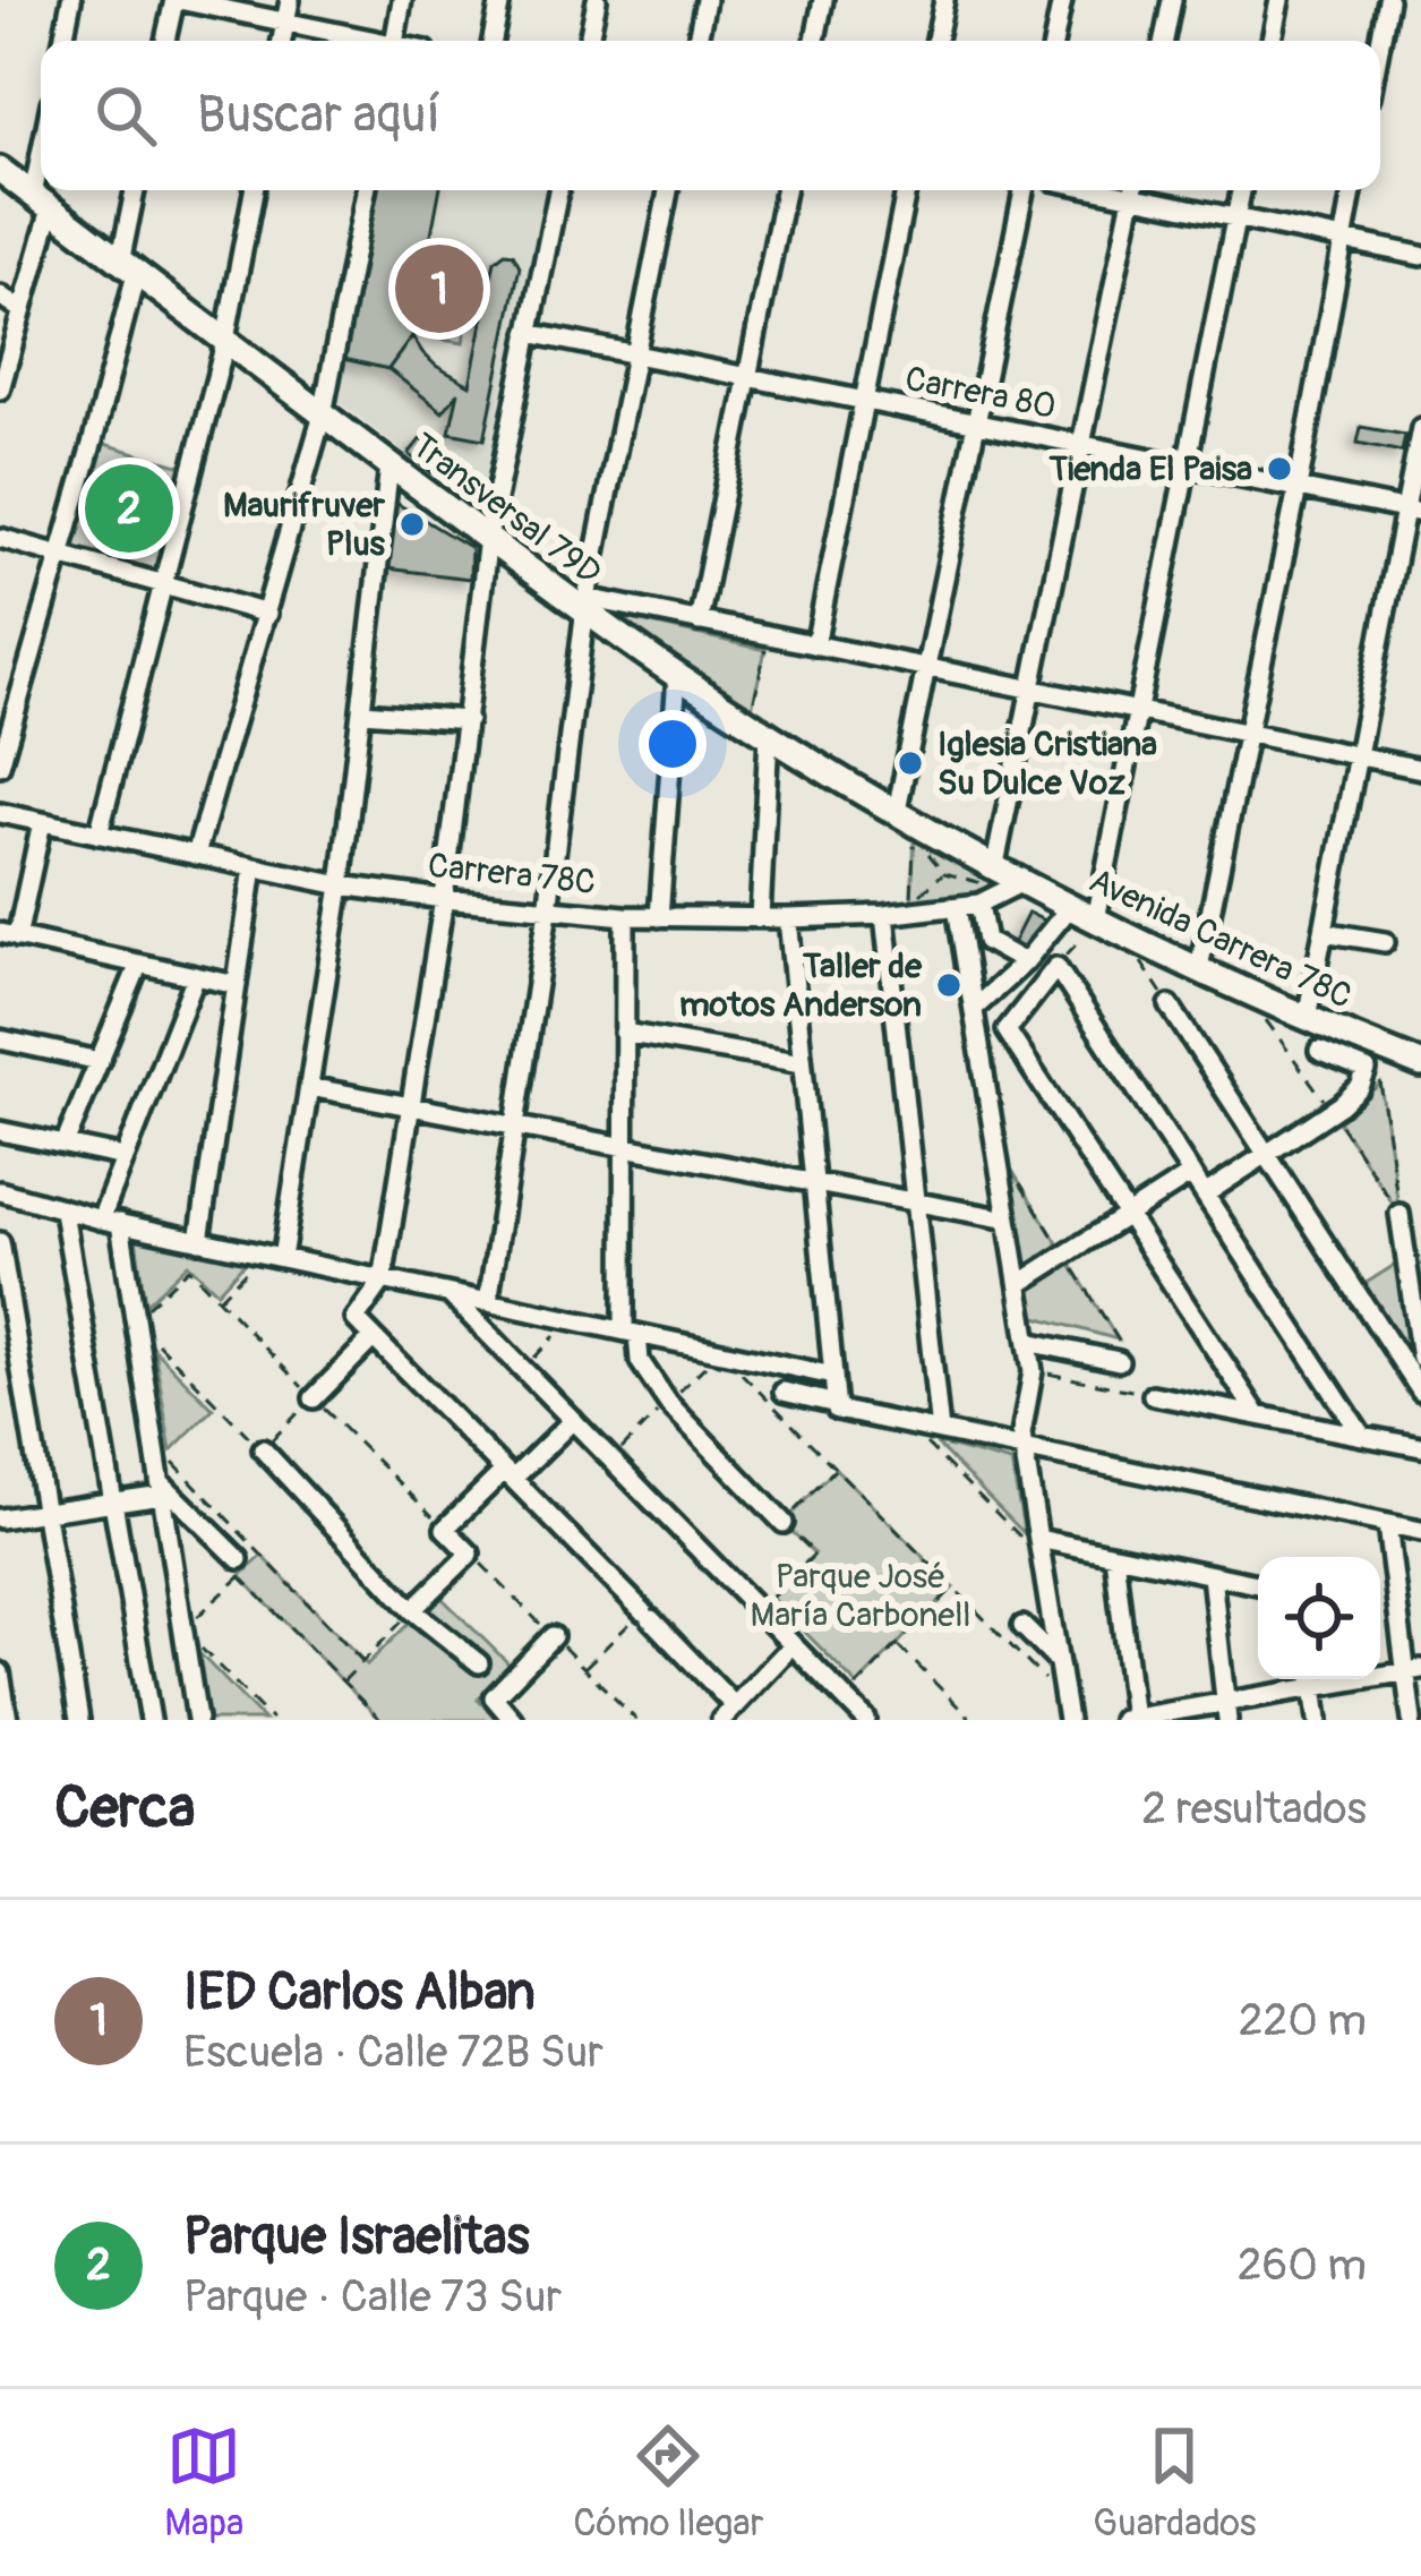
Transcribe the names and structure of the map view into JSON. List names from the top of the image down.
{
  "streets": {
    "main road": ["Transversal 79D", "Avenida Carrera 78C"],
    "street": ["Carrera 80", "Carrera 78C"]
  },
  "crossings": [
    ["Transversal 79D", "Carrera 78C"],
    ["Transversal 79D", "Avenida Carrera 78C"],
    ["Carrera 78C", "Avenida Carrera 78C"]
  ],
  "parks": ["Parque José María Carbonell"],
  "places": [
    "Tienda El Paisa",
    "Maurifruver Plus",
    "Iglesia Cristiana Su Dulce Voz",
    "Taller de motos Anderson"
  ],
  "page": {
    "search": "Buscar aquí",
    "pins": ["1", "2"],
    "heading": ["Cerca", "2 resultados"],
    "list": [
      {
        "mark": "1",
        "name": "IED Carlos Alban",
        "note": "Escuela · Calle 72B Sur",
        "value": "220 m"
      },
      {
        "mark": "2",
        "name": "Parque Israelitas",
        "note": "Parque · Calle 73 Sur",
        "value": "260 m"
      }
    ],
    "nav": ["Mapa", "Cómo llegar", "Guardados"]
  }
}
